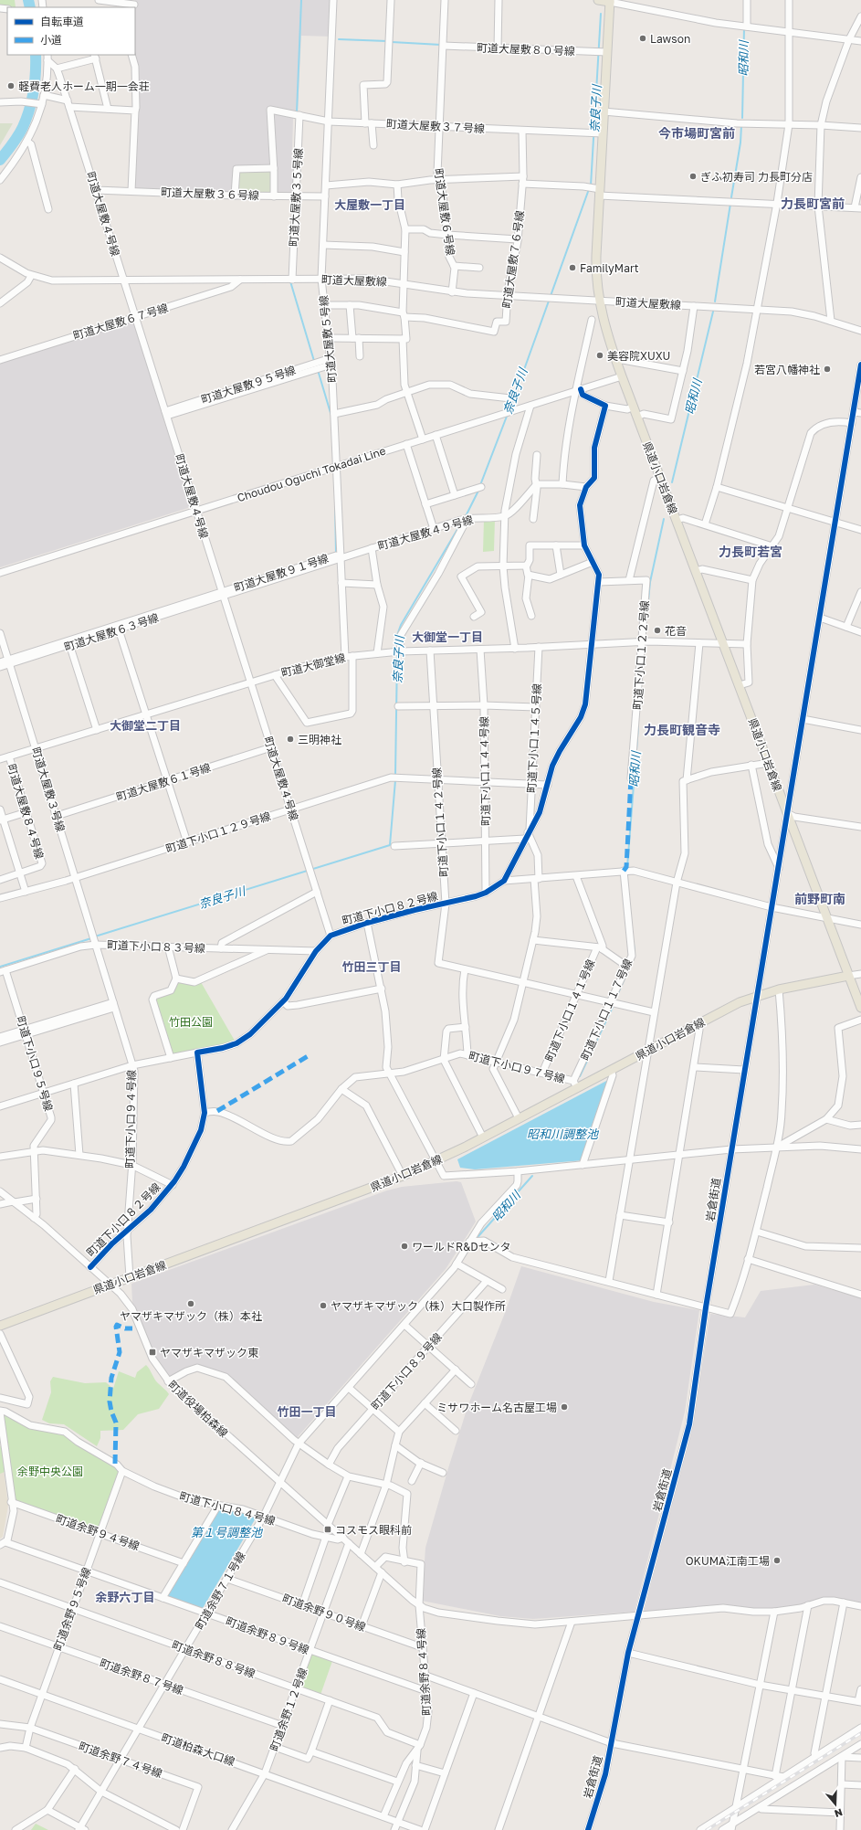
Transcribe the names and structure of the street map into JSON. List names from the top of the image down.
{
  "streets": {
    "main road": ["県道小口岩倉線"],
    "street": [
      "町道大屋敷８０号線",
      "町道大屋敷３７号線",
      "町道大屋敷３６号線",
      "町道大屋敷３５号線",
      "町道大屋敷６号線",
      "町道大屋敷４号線",
      "町道大屋敷７６号線",
      "町道大屋敷線",
      "町道大屋敷６７号線",
      "町道大屋敷５号線",
      "町道大屋敷９５号線",
      "Choudou Oguchi Tokadai Line",
      "町道大屋敷４９号線",
      "町道大屋敷９１号線",
      "町道大屋敷６３号線",
      "町道下小口１２２号線",
      "町道大御堂線",
      "町道下小口１４５号線",
      "町道下小口１４４号線",
      "町道大屋敷６１号線",
      "町道大屋敷３号線",
      "町道大屋敷８４号線",
      "町道下小口１４２号線",
      "町道下小口１２９号線",
      "町道下小口８２号線",
      "町道下小口８３号線",
      "町道下小口１１７号線",
      "町道下小口１４１号線",
      "町道下小口９５号線",
      "町道下小口９７号線",
      "町道下小口９４号線",
      "岩倉街道",
      "町道下小口８９号線",
      "町道役場柏森線",
      "町道下小口８４号線",
      "町道余野９４号線",
      "町道余野７１号線",
      "町道余野９５号線",
      "町道余野９０号線",
      "町道余野８９号線",
      "町道余野８８号線",
      "町道余野８４号線",
      "町道余野８７号線",
      "町道余野１２号線",
      "町道柏森大口線",
      "町道余野７４号線"
    ]
  },
  "crossings": [
    ["町道大屋敷８０号線", "町道大屋敷６号線"],
    ["町道大屋敷８０号線", "県道小口岩倉線"],
    ["町道大屋敷３７号線", "町道大屋敷３５号線"],
    ["町道大屋敷３７号線", "町道大屋敷６号線"],
    ["町道大屋敷３７号線", "町道大屋敷７６号線"],
    ["町道大屋敷３７号線", "町道大屋敷５号線"],
    ["町道大屋敷３７号線", "県道小口岩倉線"],
    ["町道大屋敷３６号線", "町道大屋敷３５号線"],
    ["町道大屋敷３６号線", "町道大屋敷４号線"],
    ["町道大屋敷３６号線", "町道大屋敷５号線"],
    ["町道大屋敷３５号線", "町道大屋敷線"],
    ["町道大屋敷６号線", "町道大屋敷線"],
    ["町道大屋敷４号線", "町道大屋敷線"],
    ["町道大屋敷４号線", "町道大屋敷６７号線"],
    ["町道大屋敷４号線", "町道大屋敷９５号線"],
    ["町道大屋敷４号線", "Choudou Oguchi Tokadai Line"],
    ["町道大屋敷４号線", "町道大屋敷９１号線"],
    ["町道大屋敷４号線", "町道大御堂線"],
    ["町道大屋敷４号線", "町道大屋敷６１号線"],
    ["町道大屋敷４号線", "町道下小口１２９号線"],
    ["町道大屋敷４号線", "町道下小口８２号線"],
    ["町道大屋敷７６号線", "町道大屋敷線"],
    ["町道大屋敷線", "町道大屋敷６７号線"],
    ["町道大屋敷線", "町道大屋敷５号線"],
    ["町道大屋敷線", "県道小口岩倉線"],
    ["町道大屋敷５号線", "町道大屋敷９５号線"],
    ["町道大屋敷５号線", "Choudou Oguchi Tokadai Line"],
    ["町道大屋敷５号線", "町道大屋敷４９号線"],
    ["町道大屋敷５号線", "町道大屋敷９１号線"],
    ["町道大屋敷５号線", "町道大御堂線"],
    ["Choudou Oguchi Tokadai Line", "県道小口岩倉線"],
    ["県道小口岩倉線", "町道大御堂線"],
    ["県道小口岩倉線", "町道下小口１１７号線"],
    ["県道小口岩倉線", "町道下小口９７号線"],
    ["県道小口岩倉線", "町道下小口９４号線"],
    ["県道小口岩倉線", "岩倉街道"],
    ["県道小口岩倉線", "町道役場柏森線"],
    ["町道大屋敷４９号線", "町道大屋敷９１号線"],
    ["町道大屋敷９１号線", "町道大屋敷６３号線"],
    ["町道大屋敷６３号線", "町道大屋敷３号線"],
    ["町道下小口１２２号線", "町道大御堂線"],
    ["町道大御堂線", "町道下小口１４５号線"],
    ["町道大御堂線", "町道下小口１４４号線"],
    ["町道大御堂線", "町道大屋敷３号線"],
    ["町道大御堂線", "町道大屋敷８４号線"],
    ["町道大御堂線", "町道下小口１４２号線"],
    ["町道下小口１４５号線", "町道下小口１２９号線"],
    ["町道下小口１４４号線", "町道下小口１２９号線"],
    ["町道下小口１４４号線", "町道下小口８２号線"],
    ["町道大屋敷６１号線", "町道大屋敷３号線"],
    ["町道大屋敷３号線", "町道下小口１２９号線"],
    ["町道大屋敷３号線", "町道下小口８３号線"],
    ["町道大屋敷３号線", "町道下小口９４号線"],
    ["町道下小口１４２号線", "町道下小口１２９号線"],
    ["町道下小口１４２号線", "町道下小口８２号線"],
    ["町道下小口１４２号線", "町道下小口１１７号線"],
    ["町道下小口１４２号線", "町道下小口１４１号線"],
    ["町道下小口８２号線", "町道下小口８３号線"],
    ["町道下小口８２号線", "町道下小口９７号線"],
    ["町道下小口８２号線", "町道下小口９４号線"],
    ["町道下小口８２号線", "町道役場柏森線"],
    ["町道下小口８３号線", "町道下小口９５号線"],
    ["町道下小口８３号線", "町道下小口９４号線"],
    ["町道下小口１１７号線", "町道下小口９７号線"],
    ["町道下小口１４１号線", "町道下小口９７号線"],
    ["町道下小口９５号線", "町道役場柏森線"],
    ["町道役場柏森線", "町道下小口８４号線"],
    ["町道役場柏森線", "町道余野７１号線"],
    ["町道役場柏森線", "町道余野８４号線"],
    ["町道役場柏森線", "町道余野１２号線"],
    ["町道下小口８４号線", "町道余野７１号線"],
    ["町道下小口８４号線", "町道余野９５号線"],
    ["町道余野９４号線", "町道余野９５号線"],
    ["町道余野７１号線", "町道余野９０号線"],
    ["町道余野７１号線", "町道余野８９号線"],
    ["町道余野７１号線", "町道余野８８号線"],
    ["町道余野７１号線", "町道余野８７号線"],
    ["町道余野７１号線", "町道柏森大口線"],
    ["町道余野７１号線", "町道余野７４号線"],
    ["町道余野９５号線", "町道余野８９号線"],
    ["町道余野９５号線", "町道余野８８号線"],
    ["町道余野９５号線", "町道余野８７号線"],
    ["町道余野９５号線", "町道柏森大口線"],
    ["町道余野９５号線", "町道余野７４号線"],
    ["町道余野９０号線", "町道余野８４号線"],
    ["町道余野９０号線", "町道余野１２号線"],
    ["町道余野８９号線", "町道余野８４号線"],
    ["町道余野８９号線", "町道余野１２号線"],
    ["町道余野８８号線", "町道余野８４号線"],
    ["町道余野８８号線", "町道余野１２号線"],
    ["町道余野８４号線", "町道柏森大口線"],
    ["町道余野８７号線", "町道余野１２号線"],
    ["町道余野１２号線", "町道柏森大口線"]
  ],
  "districts": [
    "今市場町宮前",
    "力長町宮前",
    "大屋敷一丁目",
    "力長町若宮",
    "大御堂一丁目",
    "大御堂二丁目",
    "力長町観音寺",
    "前野町南",
    "竹田三丁目",
    "竹田一丁目",
    "余野六丁目"
  ],
  "water": [
    "昭和川",
    "奈良子川",
    "昭和川調整池",
    "第１号調整池"
  ],
  "parks": ["竹田公園", "余野中央公園"],
  "places": {
    "other": [
      "Lawson",
      "軽費老人ホーム一期一会荘",
      "ぎふ初寿司 力長町分店",
      "FamilyMart",
      "美容院XUXU",
      "若宮八幡神社",
      "花音",
      "三明神社",
      "ワールドR&Dセンタ",
      "ヤマザキマザック（株）本社",
      "ヤマザキマザック（株）大口製作所",
      "ミサワホーム名古屋工場",
      "OKUMA江南工場"
    ],
    "transit": ["ヤマザキマザック東", "コスモス眼科前"]
  },
  "legend": ["自転車道", "小道"],
  "north": "bottom"
}
